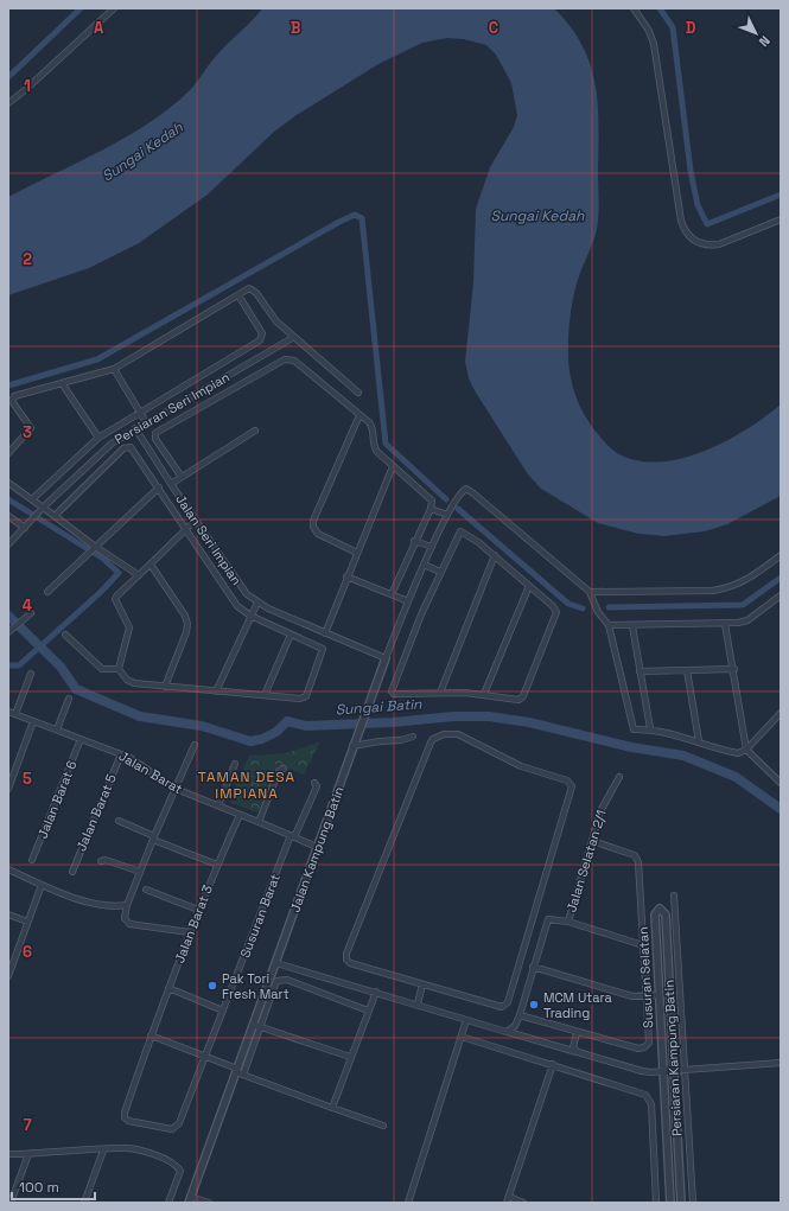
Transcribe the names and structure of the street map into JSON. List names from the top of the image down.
{
  "streets": {
    "street": [
      "Persiaran Seri Impian",
      "Jalan Seri Impian",
      "Jalan Barat",
      "Jalan Barat 6",
      "Jalan Barat 5",
      "Jalan Kampung Batin",
      "Jalan Selatan 2/1",
      "Susuran Barat",
      "Jalan Barat 3",
      "Susuran Selatan",
      "Persiaran Kampung Batin"
    ]
  },
  "crossings": [
    ["Persiaran Seri Impian", "Jalan Seri Impian"],
    ["Jalan Seri Impian", "Jalan Kampung Batin"],
    ["Jalan Barat", "Jalan Barat 6"],
    ["Jalan Barat", "Jalan Barat 5"],
    ["Jalan Barat", "Jalan Kampung Batin"],
    ["Jalan Barat", "Susuran Barat"],
    ["Jalan Barat", "Jalan Barat 3"],
    ["Jalan Selatan 2/1", "Susuran Selatan"],
    ["Susuran Barat", "Jalan Barat 3"]
  ],
  "districts": ["TAMAN DESA IMPIANA"],
  "water": ["Sungai Kedah", "Sungai Batin"],
  "places": ["Pak Tori Fresh Mart", "MCM Utara Trading"],
  "scale_bar": "100 m",
  "north": "bottom right",
  "grid": {
    "columns": [
      "A",
      "B",
      "C",
      "D"
    ],
    "rows": [
      "1",
      "2",
      "3",
      "4",
      "5",
      "6",
      "7"
    ]
  }
}
